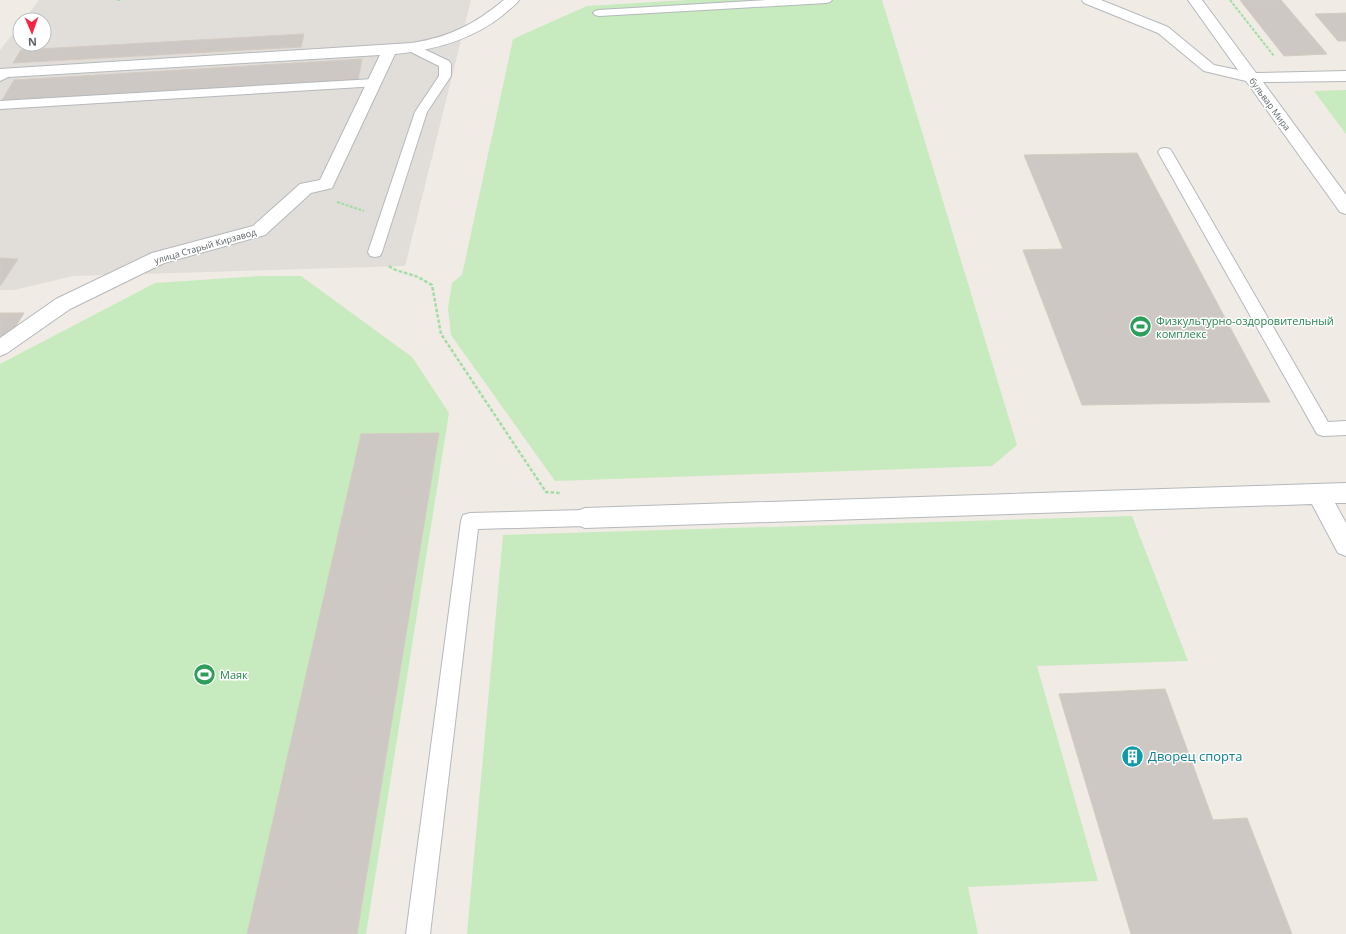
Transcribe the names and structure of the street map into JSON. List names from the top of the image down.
{
  "streets": {
    "street": ["бульвар Мира", "улица Старый Кирзавод"]
  },
  "places": {
    "sports": ["Физкультурно-оздоровительный комплекс", "Маяк"],
    "building": ["Дворец спорта"]
  },
  "north": "bottom"
}
